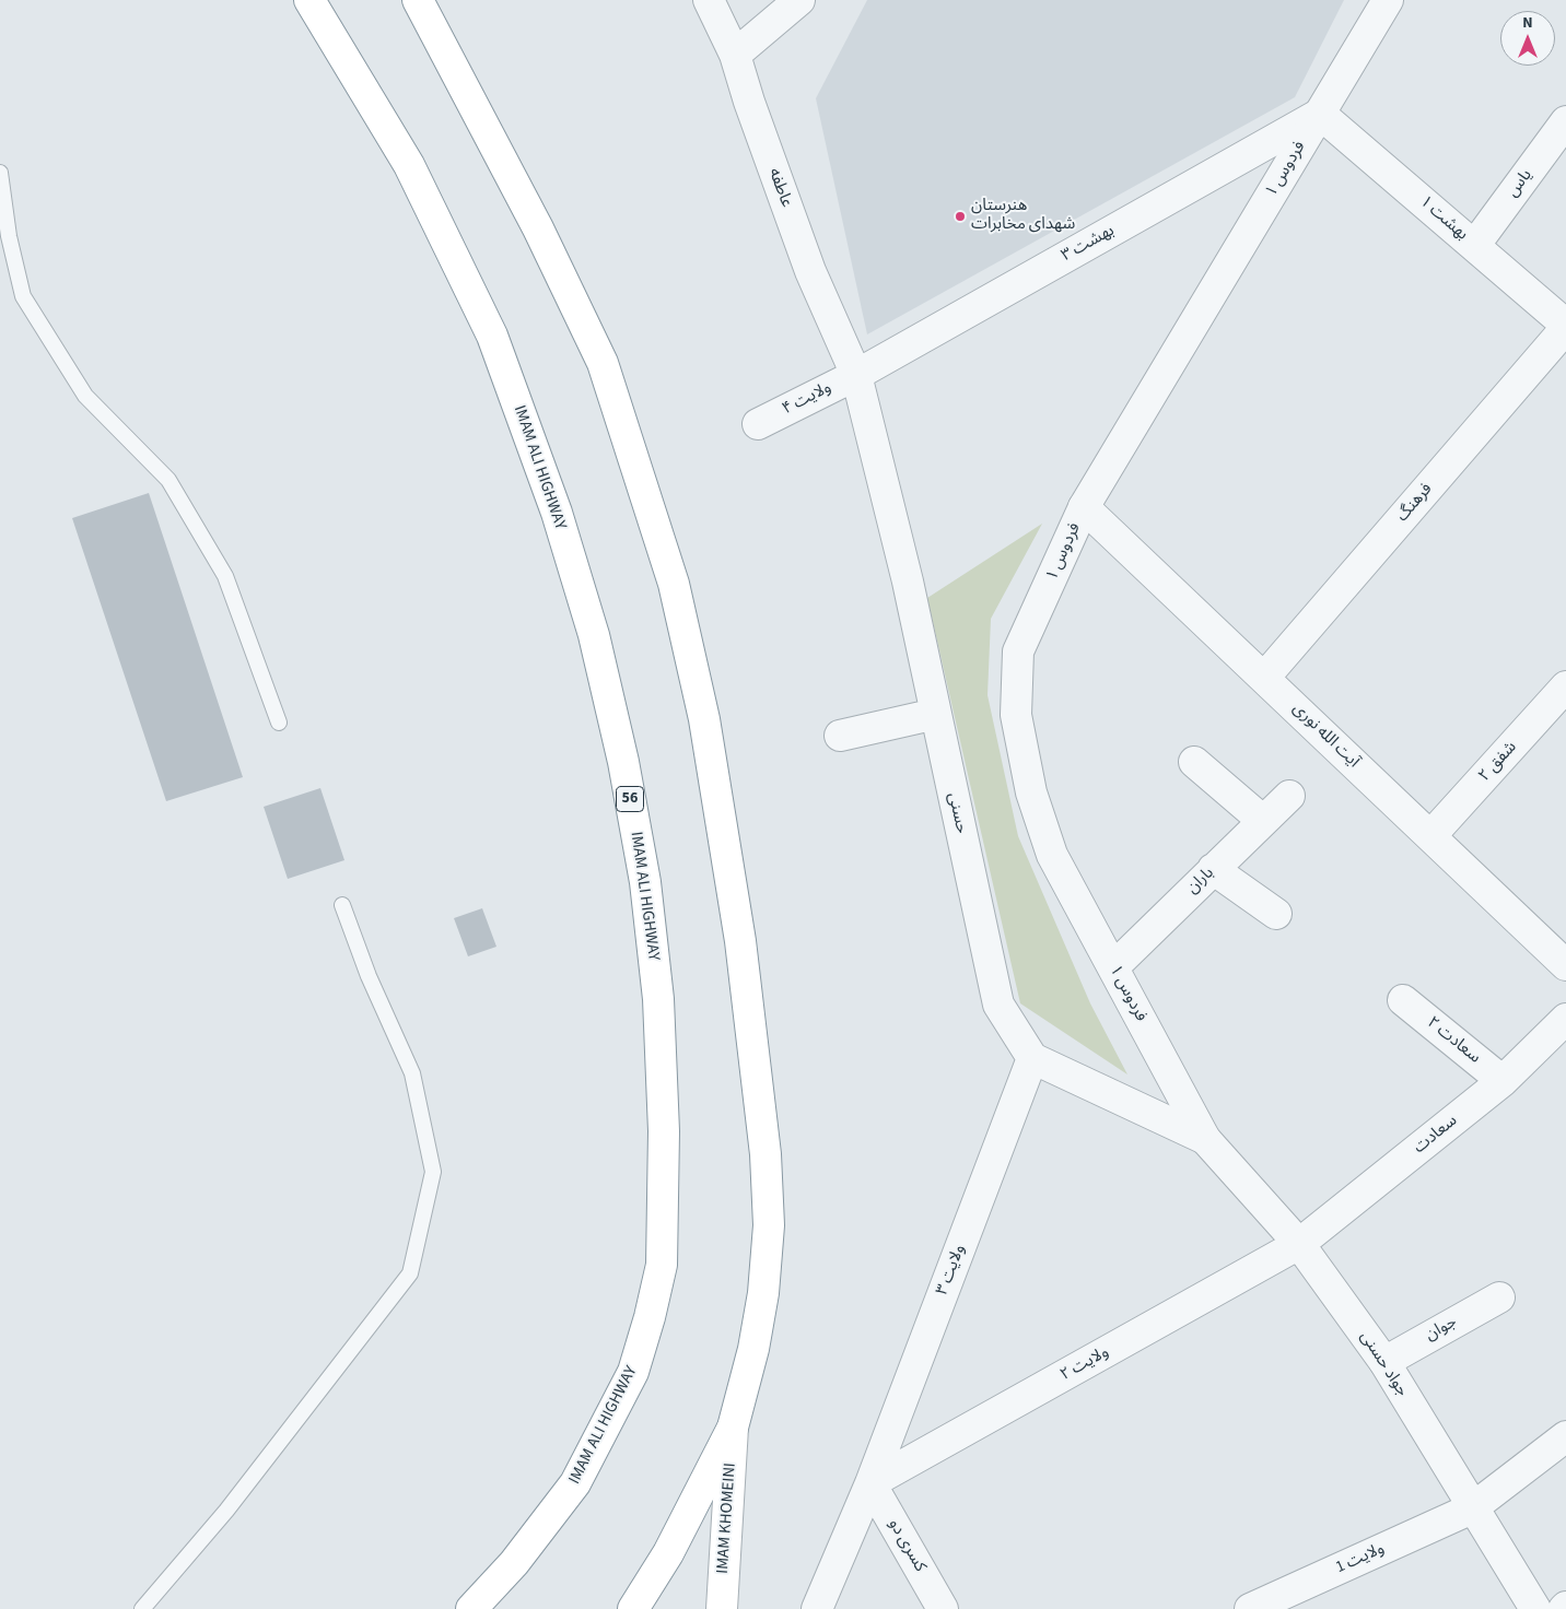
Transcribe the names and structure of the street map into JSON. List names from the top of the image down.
{
  "streets": {
    "main road": ["IMAM ALI HIGHWAY", "56", "IMAM KHOMEINI"],
    "street": [
      "فردوس ۱",
      "یاس",
      "عاطفه",
      "بهشت ۱",
      "بهشت ۳",
      "ولایت ۴",
      "فرهنگ",
      "آیت الله نوری",
      "شفق ۲",
      "حسنی",
      "باران",
      "سعادت ۲",
      "سعادت",
      "ولایت ۳",
      "جوان",
      "ولایت ۲",
      "جواد حسنی",
      "کسری دو",
      "ولایت 1"
    ]
  },
  "crossings": [
    ["فردوس ۱", "بهشت ۱"],
    ["فردوس ۱", "بهشت ۳"],
    ["فردوس ۱", "آیت الله نوری"],
    ["فردوس ۱", "باران"],
    ["فردوس ۱", "جواد حسنی"],
    ["یاس", "بهشت ۱"],
    ["عاطفه", "بهشت ۳"],
    ["عاطفه", "ولایت ۴"],
    ["عاطفه", "حسنی"],
    ["بهشت ۱", "بهشت ۳"],
    ["بهشت ۱", "فرهنگ"],
    ["بهشت ۳", "ولایت ۴"],
    ["بهشت ۳", "حسنی"],
    ["ولایت ۴", "حسنی"],
    ["فرهنگ", "آیت الله نوری"],
    ["آیت الله نوری", "شفق ۲"],
    ["حسنی", "ولایت ۳"],
    ["سعادت ۲", "سعادت"],
    ["سعادت", "ولایت ۲"],
    ["سعادت", "جواد حسنی"],
    ["ولایت ۳", "ولایت ۲"],
    ["ولایت ۳", "کسری دو"],
    ["جوان", "جواد حسنی"],
    ["ولایت ۲", "جواد حسنی"],
    ["ولایت ۲", "کسری دو"],
    ["جواد حسنی", "ولایت 1"]
  ],
  "places": ["هنرستان شهدای مخابرات"],
  "north": "top"
}
